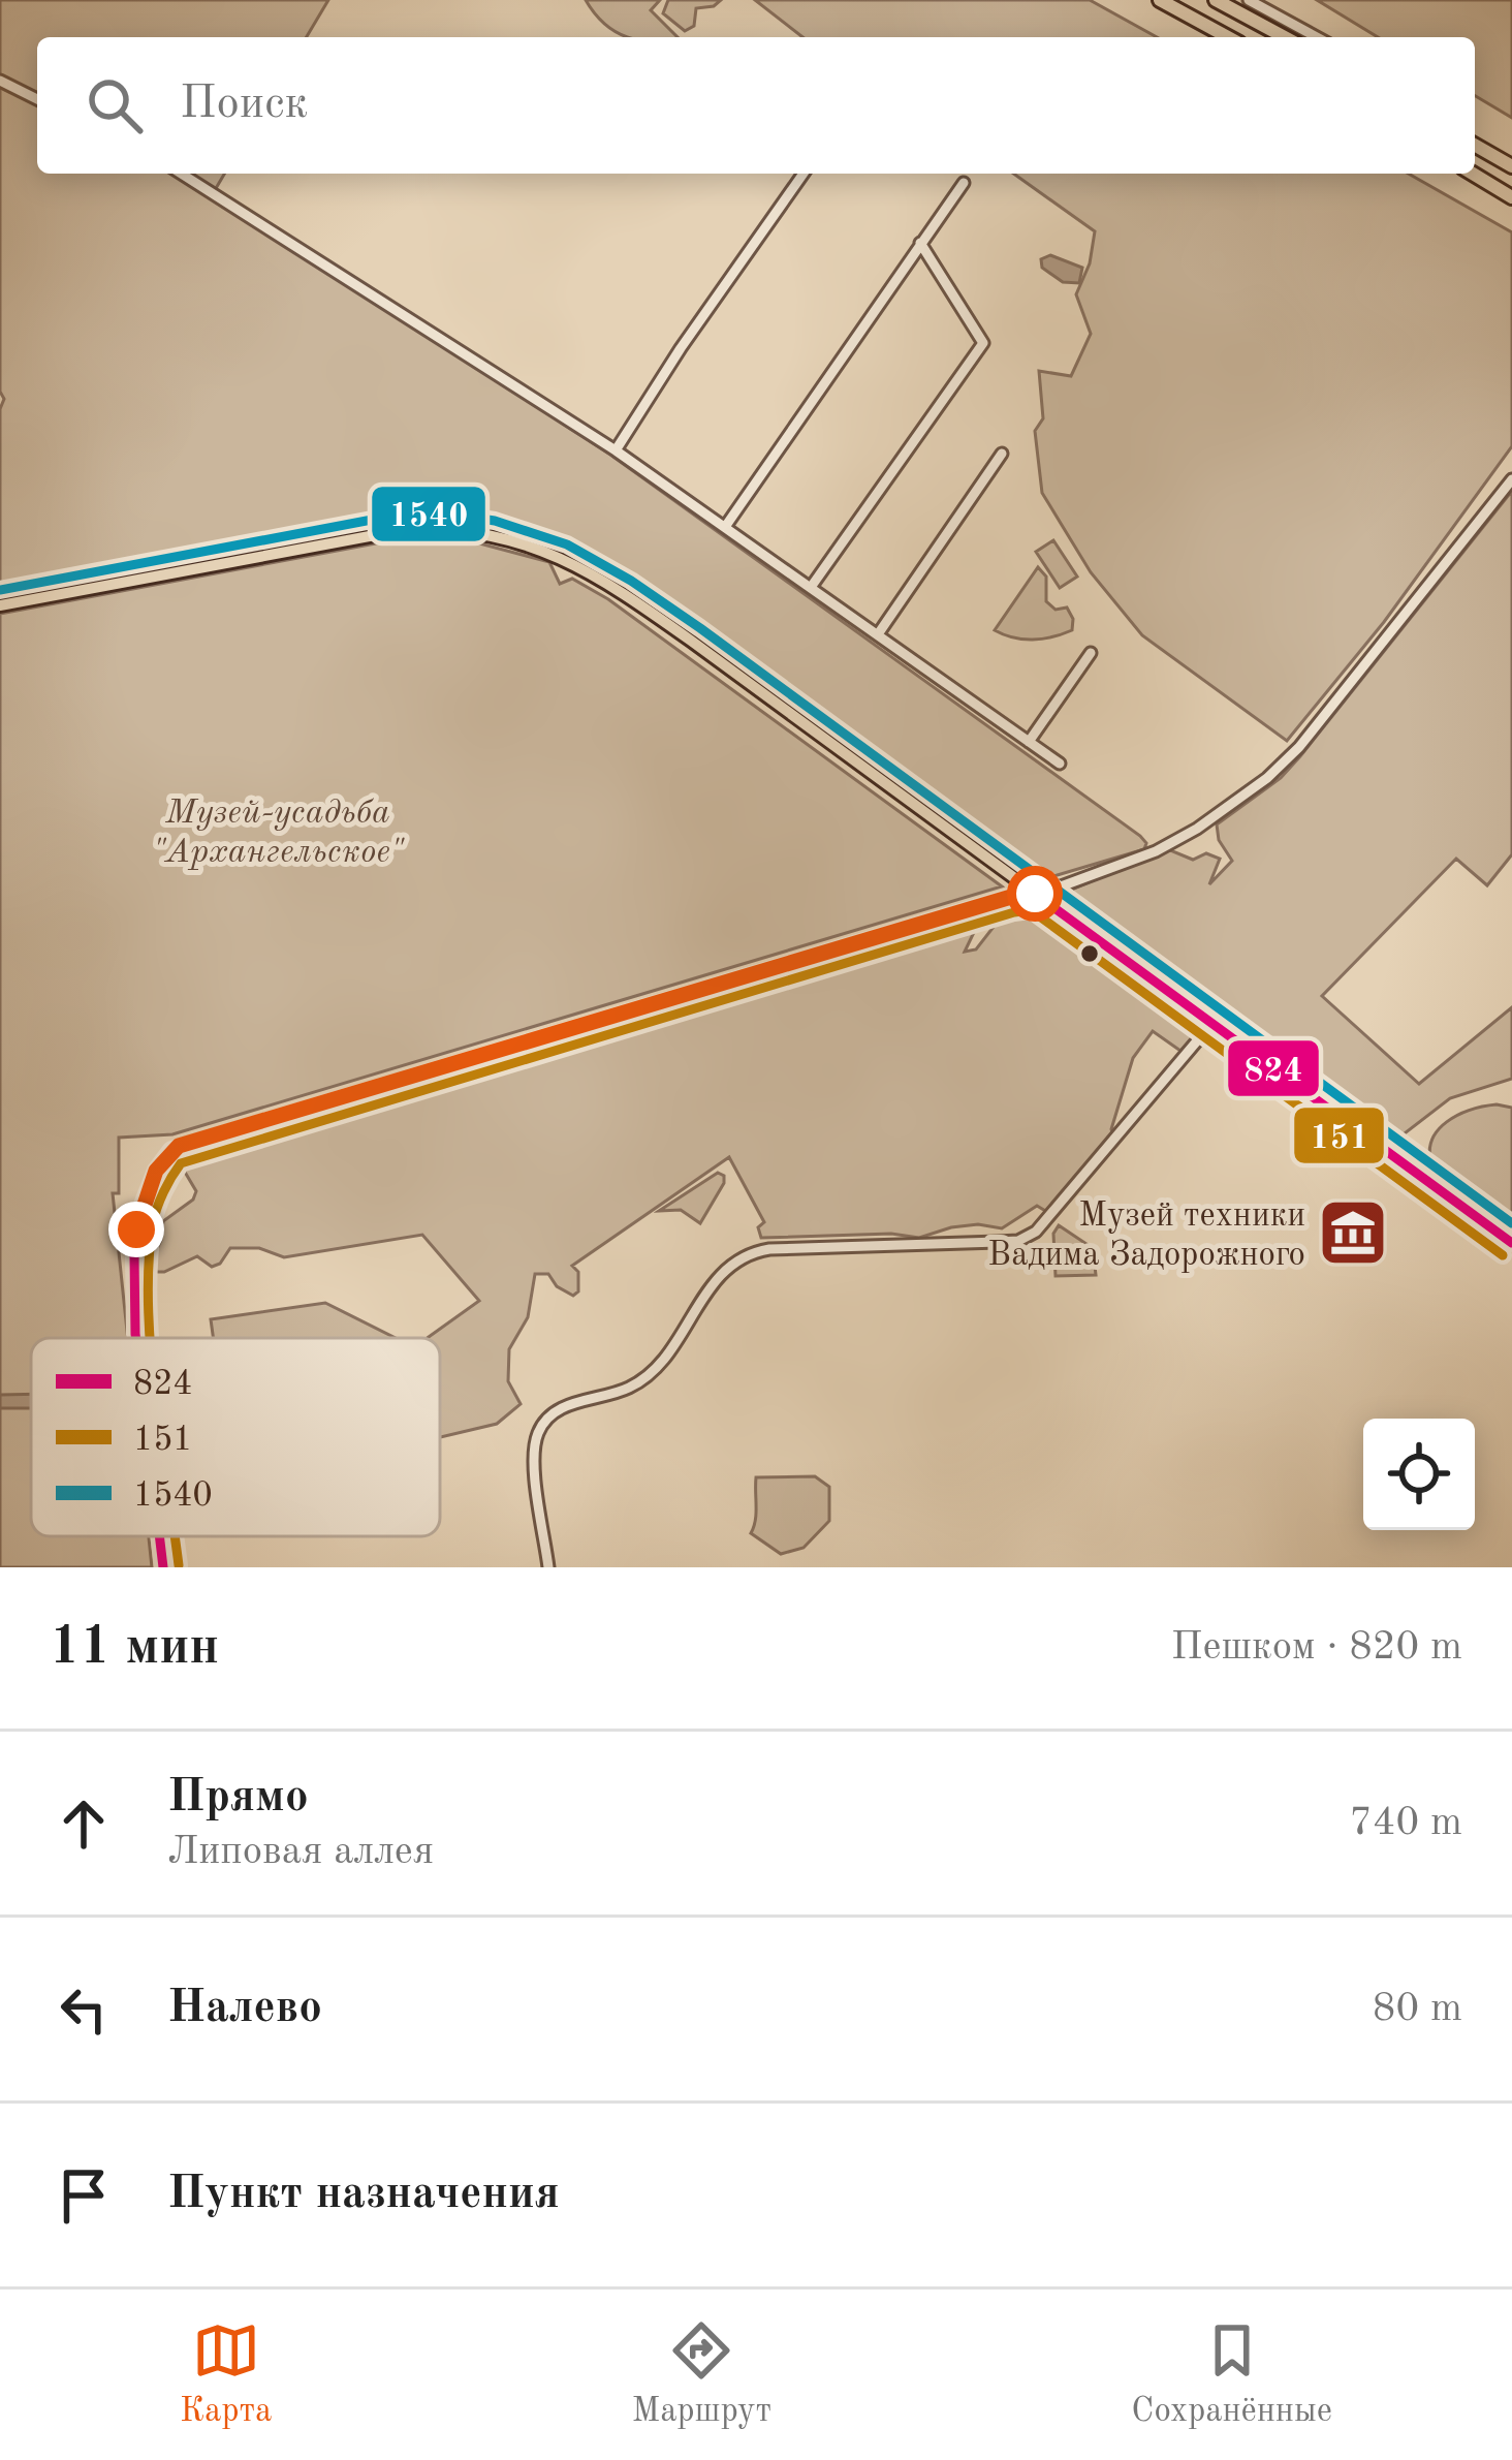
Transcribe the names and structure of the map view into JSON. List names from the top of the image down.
{
  "parks": ["Музей-усадьба \"Архангельское\""],
  "places": {
    "museum": ["Музей техники Вадима Задорожного"]
  },
  "lines": ["transit line 1540", "transit line 824", "transit line 151"],
  "legend": ["824", "151", "1540"],
  "page": {
    "search": "Поиск",
    "heading": ["11 мин", "Пешком · 820 m"],
    "list": [
      ["Прямо", "Липовая аллея", "740 m"],
      ["Налево", "80 m"],
      "Пункт назначения"
    ],
    "nav": ["Карта", "Маршрут", "Сохранённые"]
  }
}
